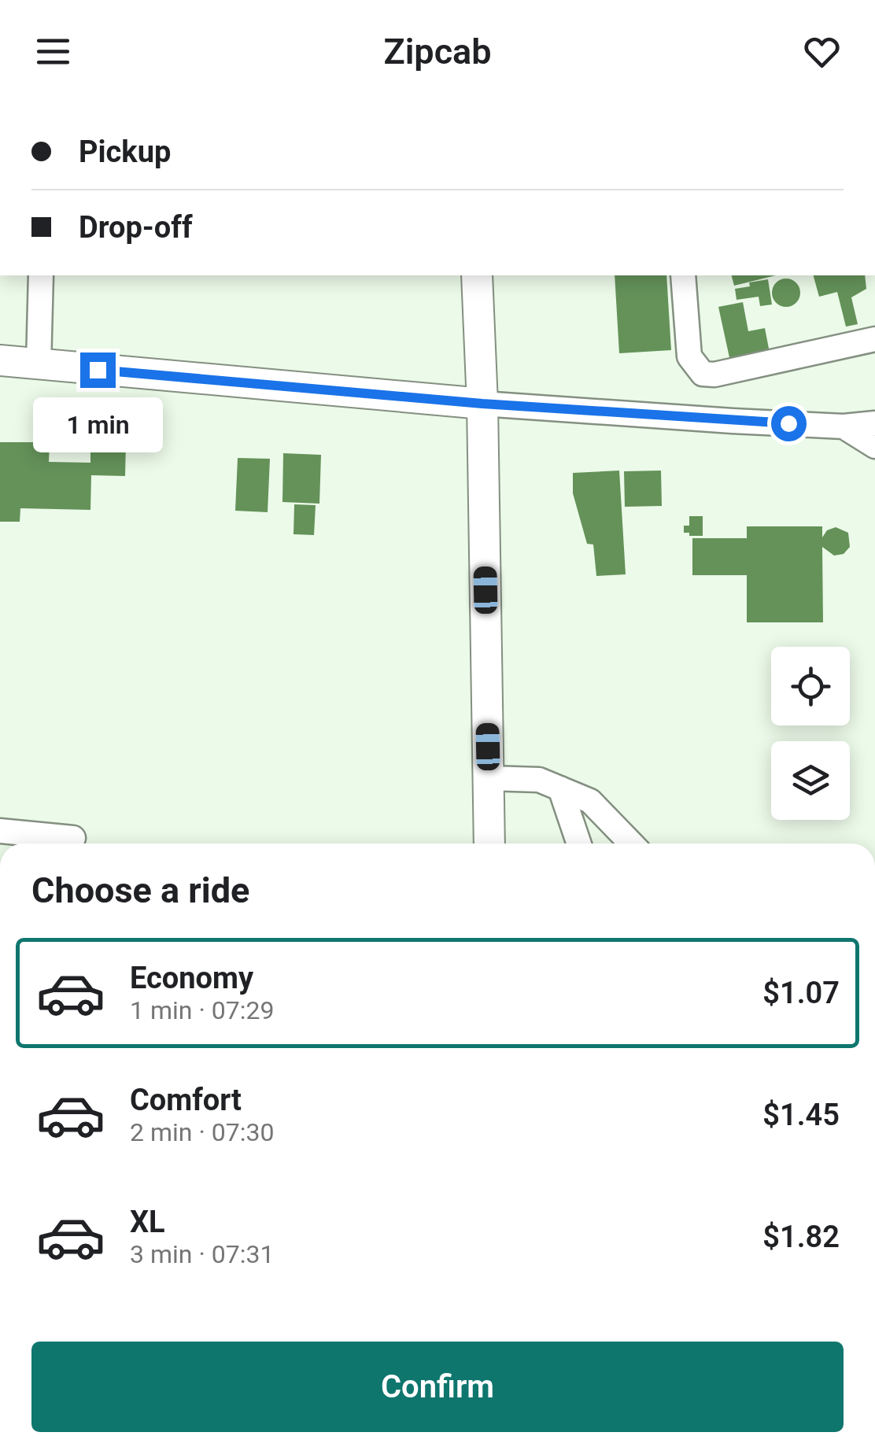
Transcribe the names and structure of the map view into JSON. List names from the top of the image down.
{
  "page": {
    "header": "Zipcab",
    "banner": ["Pickup", "Drop-off"],
    "bubble": "1 min",
    "heading": "Choose a ride",
    "list": [
      {
        "name": "Economy",
        "note": "1 min · 07:29",
        "value": "$1.07"
      },
      {
        "name": "Comfort",
        "note": "2 min · 07:30",
        "value": "$1.45"
      },
      {
        "name": "XL",
        "note": "3 min · 07:31",
        "value": "$1.82"
      }
    ],
    "buttons": "Confirm"
  }
}
